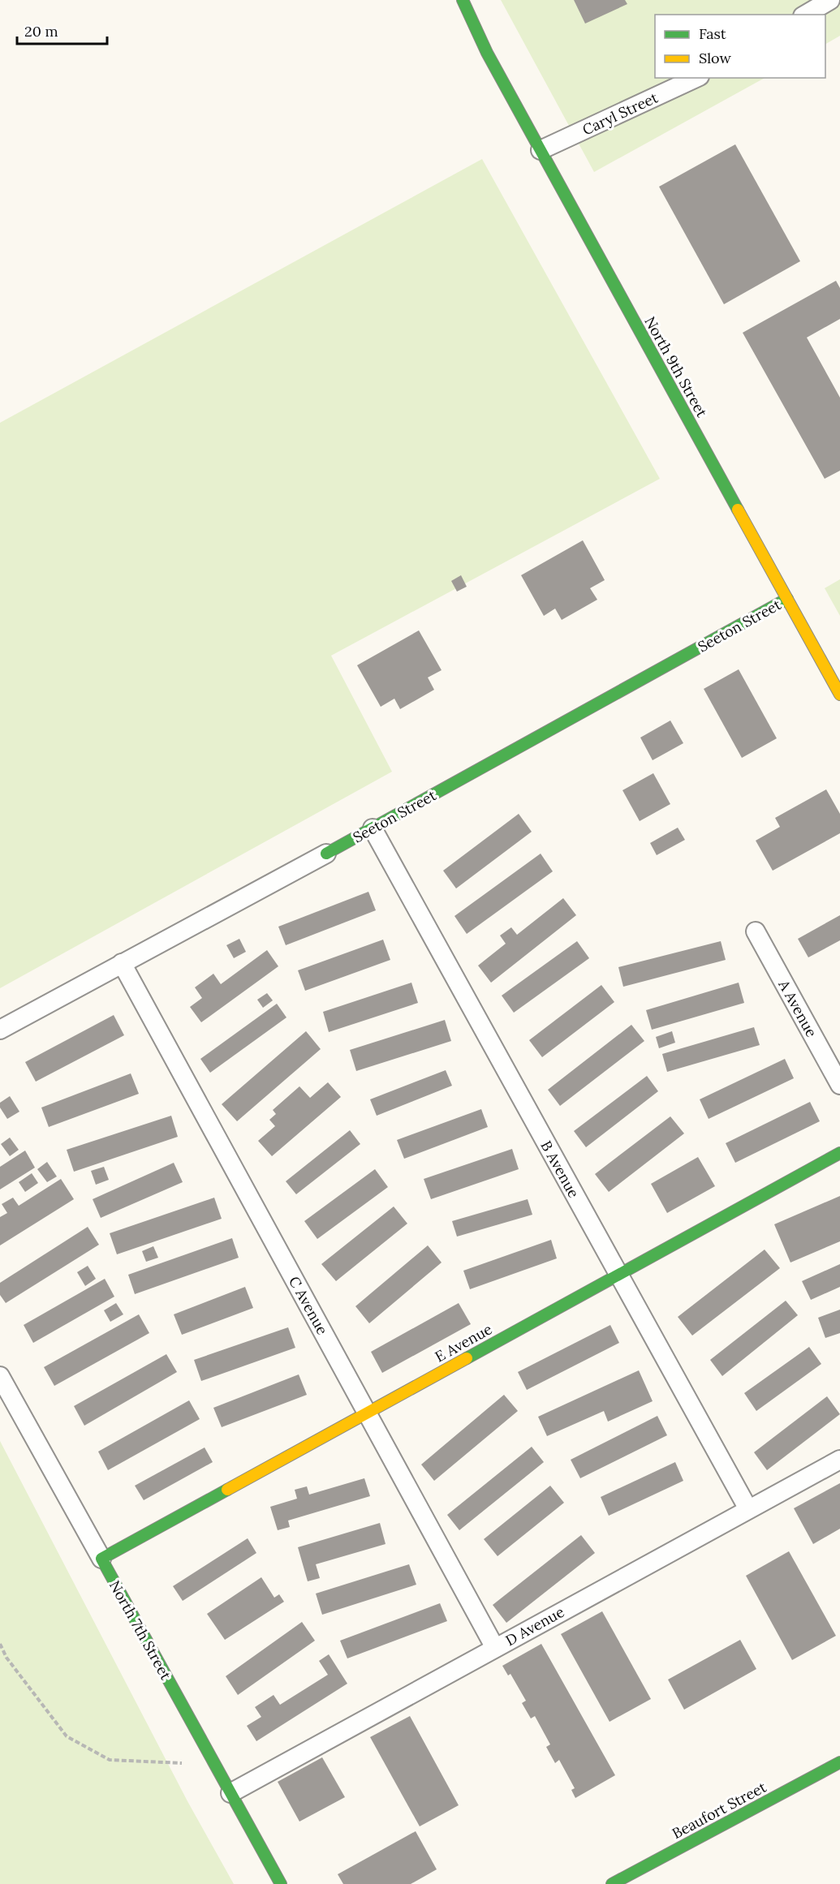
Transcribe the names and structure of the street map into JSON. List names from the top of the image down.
{
  "streets": {
    "street": [
      "North 9th Street",
      "Seeton Street",
      "E Avenue",
      "North 7th Street",
      "Beaufort Street"
    ],
    "lane": [
      "Caryl Street",
      "A Avenue",
      "B Avenue",
      "C Avenue",
      "D Avenue"
    ]
  },
  "crossings": [
    ["Caryl Street", "North 9th Street"],
    ["North 9th Street", "Seeton Street"],
    ["Seeton Street", "B Avenue"],
    ["Seeton Street", "C Avenue"],
    ["B Avenue", "E Avenue"],
    ["B Avenue", "D Avenue"],
    ["C Avenue", "E Avenue"],
    ["C Avenue", "D Avenue"],
    ["E Avenue", "North 7th Street"],
    ["D Avenue", "North 7th Street"]
  ],
  "legend": ["Fast", "Slow"],
  "scale_bar": "20 m"
}
